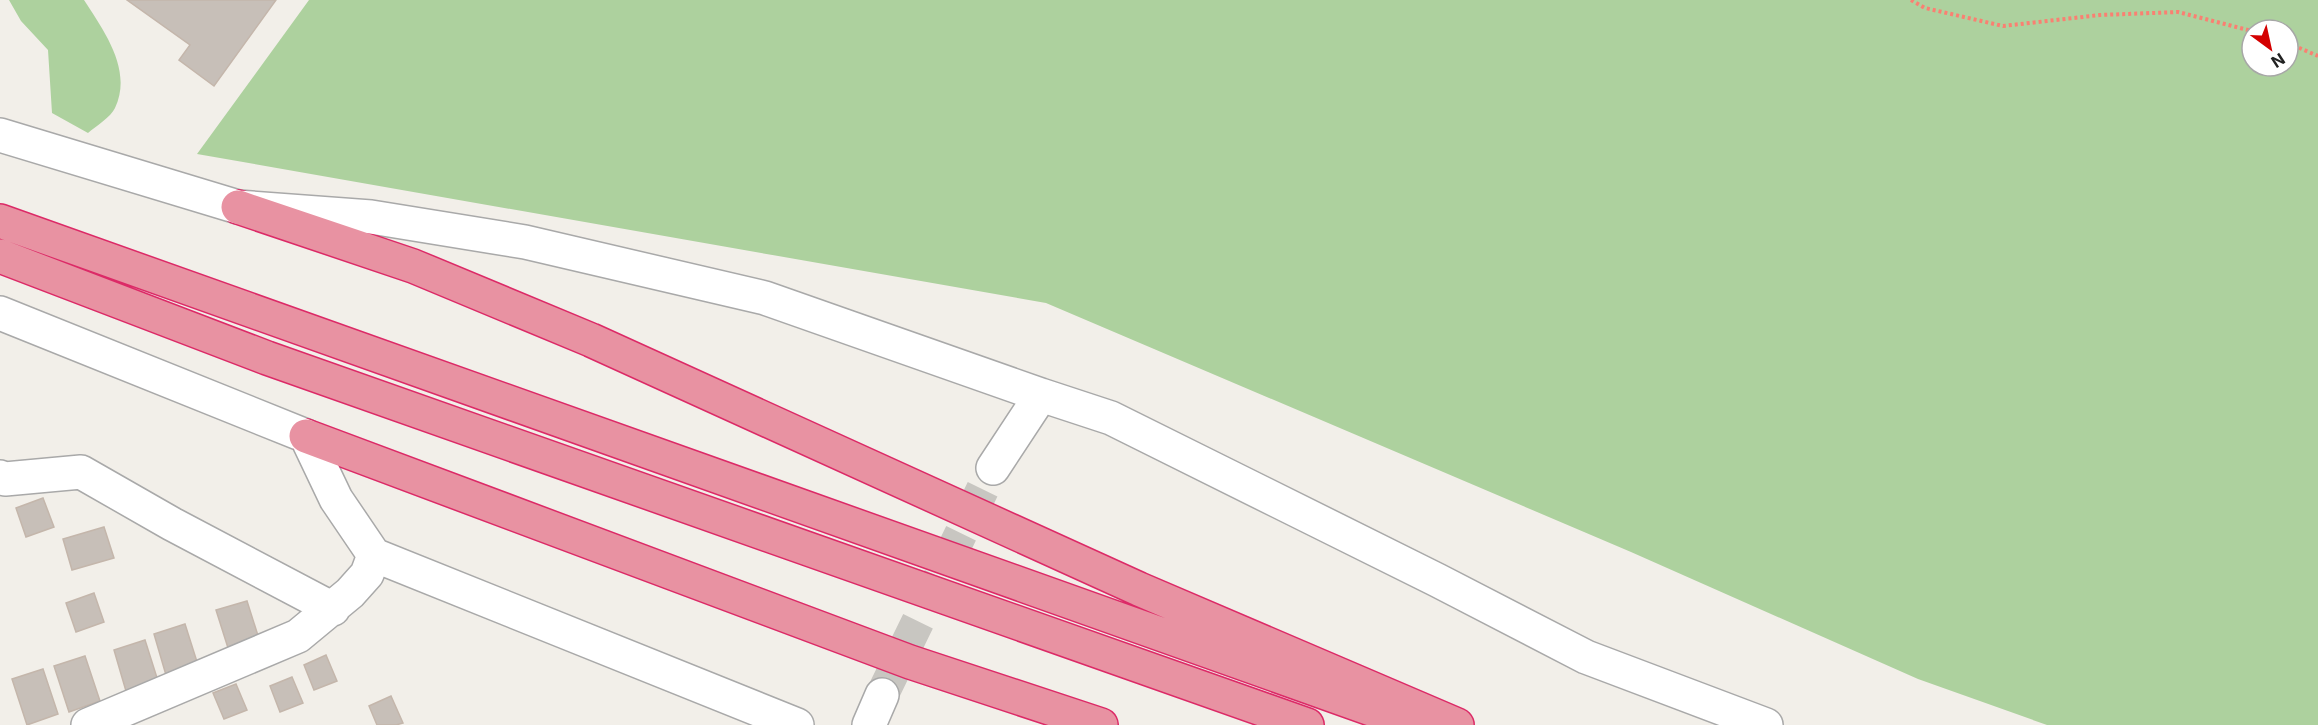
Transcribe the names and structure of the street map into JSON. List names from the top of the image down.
{
  "north": "bottom right"
}
